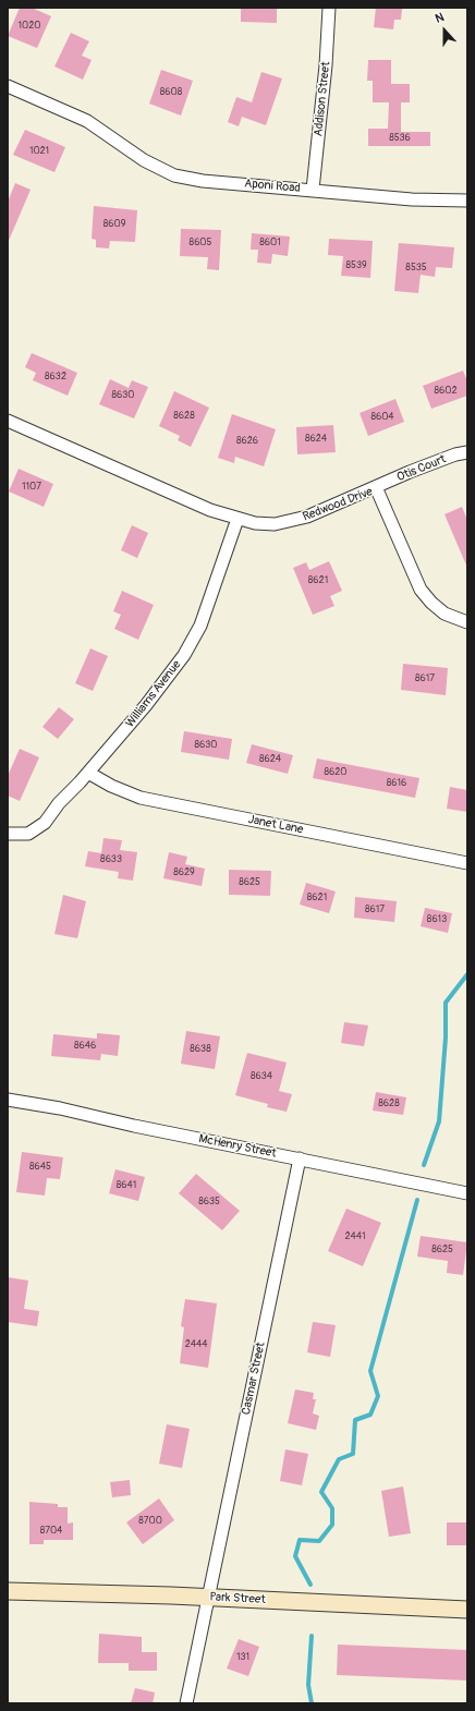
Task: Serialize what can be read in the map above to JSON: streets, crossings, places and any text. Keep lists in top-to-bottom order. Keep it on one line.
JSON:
{"streets":{"main road":["Park Street"],"street":["Addison Street","Aponi Road","Otis Court","Redwood Drive","Williams Avenue","Janet Lane","McHenry Street","Casmar Street"]},"crossings":[["Addison Street","Aponi Road"],["Otis Court","Redwood Drive"],["Redwood Drive","Williams Avenue"],["Williams Avenue","Janet Lane"],["McHenry Street","Casmar Street"],["Casmar Street","Park Street"]],"house_numbers":["1020","8608","8536","1021","8609","8605","8601","8539","8535","8632","8602","8630","8628","8604","8624","8626","1107","8621","8617","8630","8624","8620","8616","8633","8629","8625","8621","8617","8613","8646","8638","8634","8628","8645","8641","8635","2441","8625","2444","8700","8704","131"],"north":"top"}
